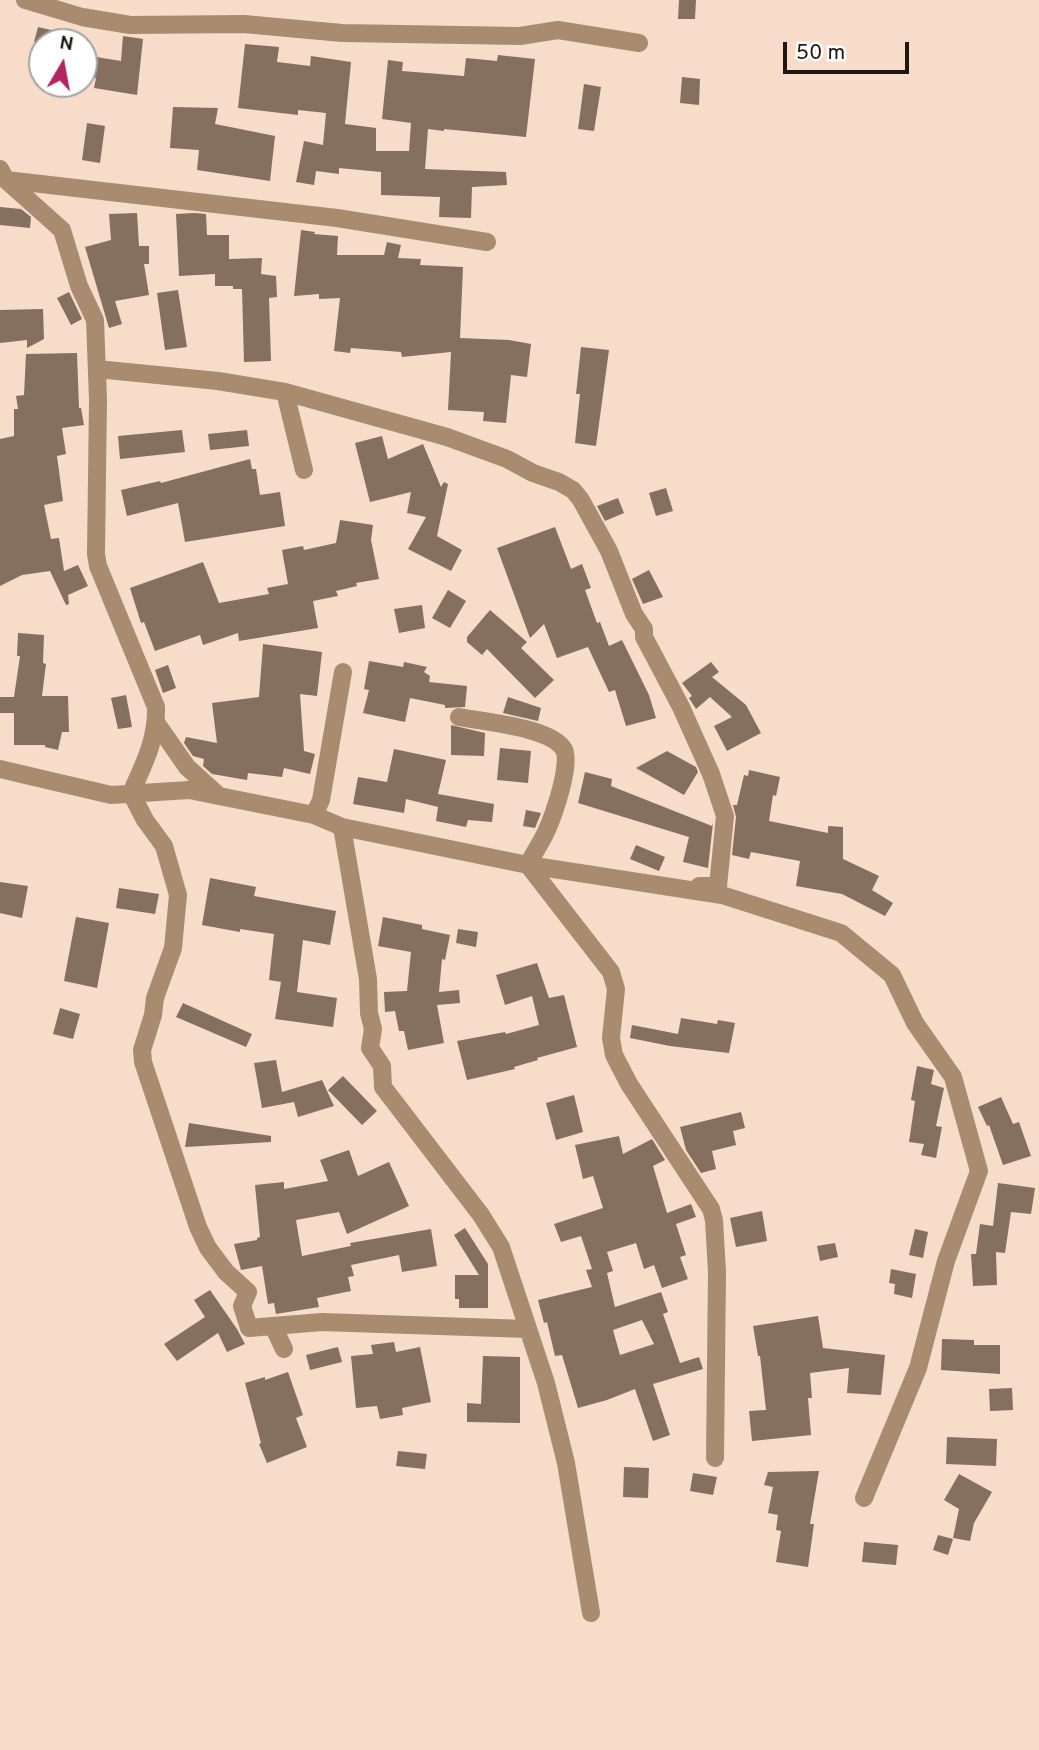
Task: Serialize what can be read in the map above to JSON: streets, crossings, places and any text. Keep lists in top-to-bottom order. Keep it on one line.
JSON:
{"scale_bar":"50 m","north":"top"}
